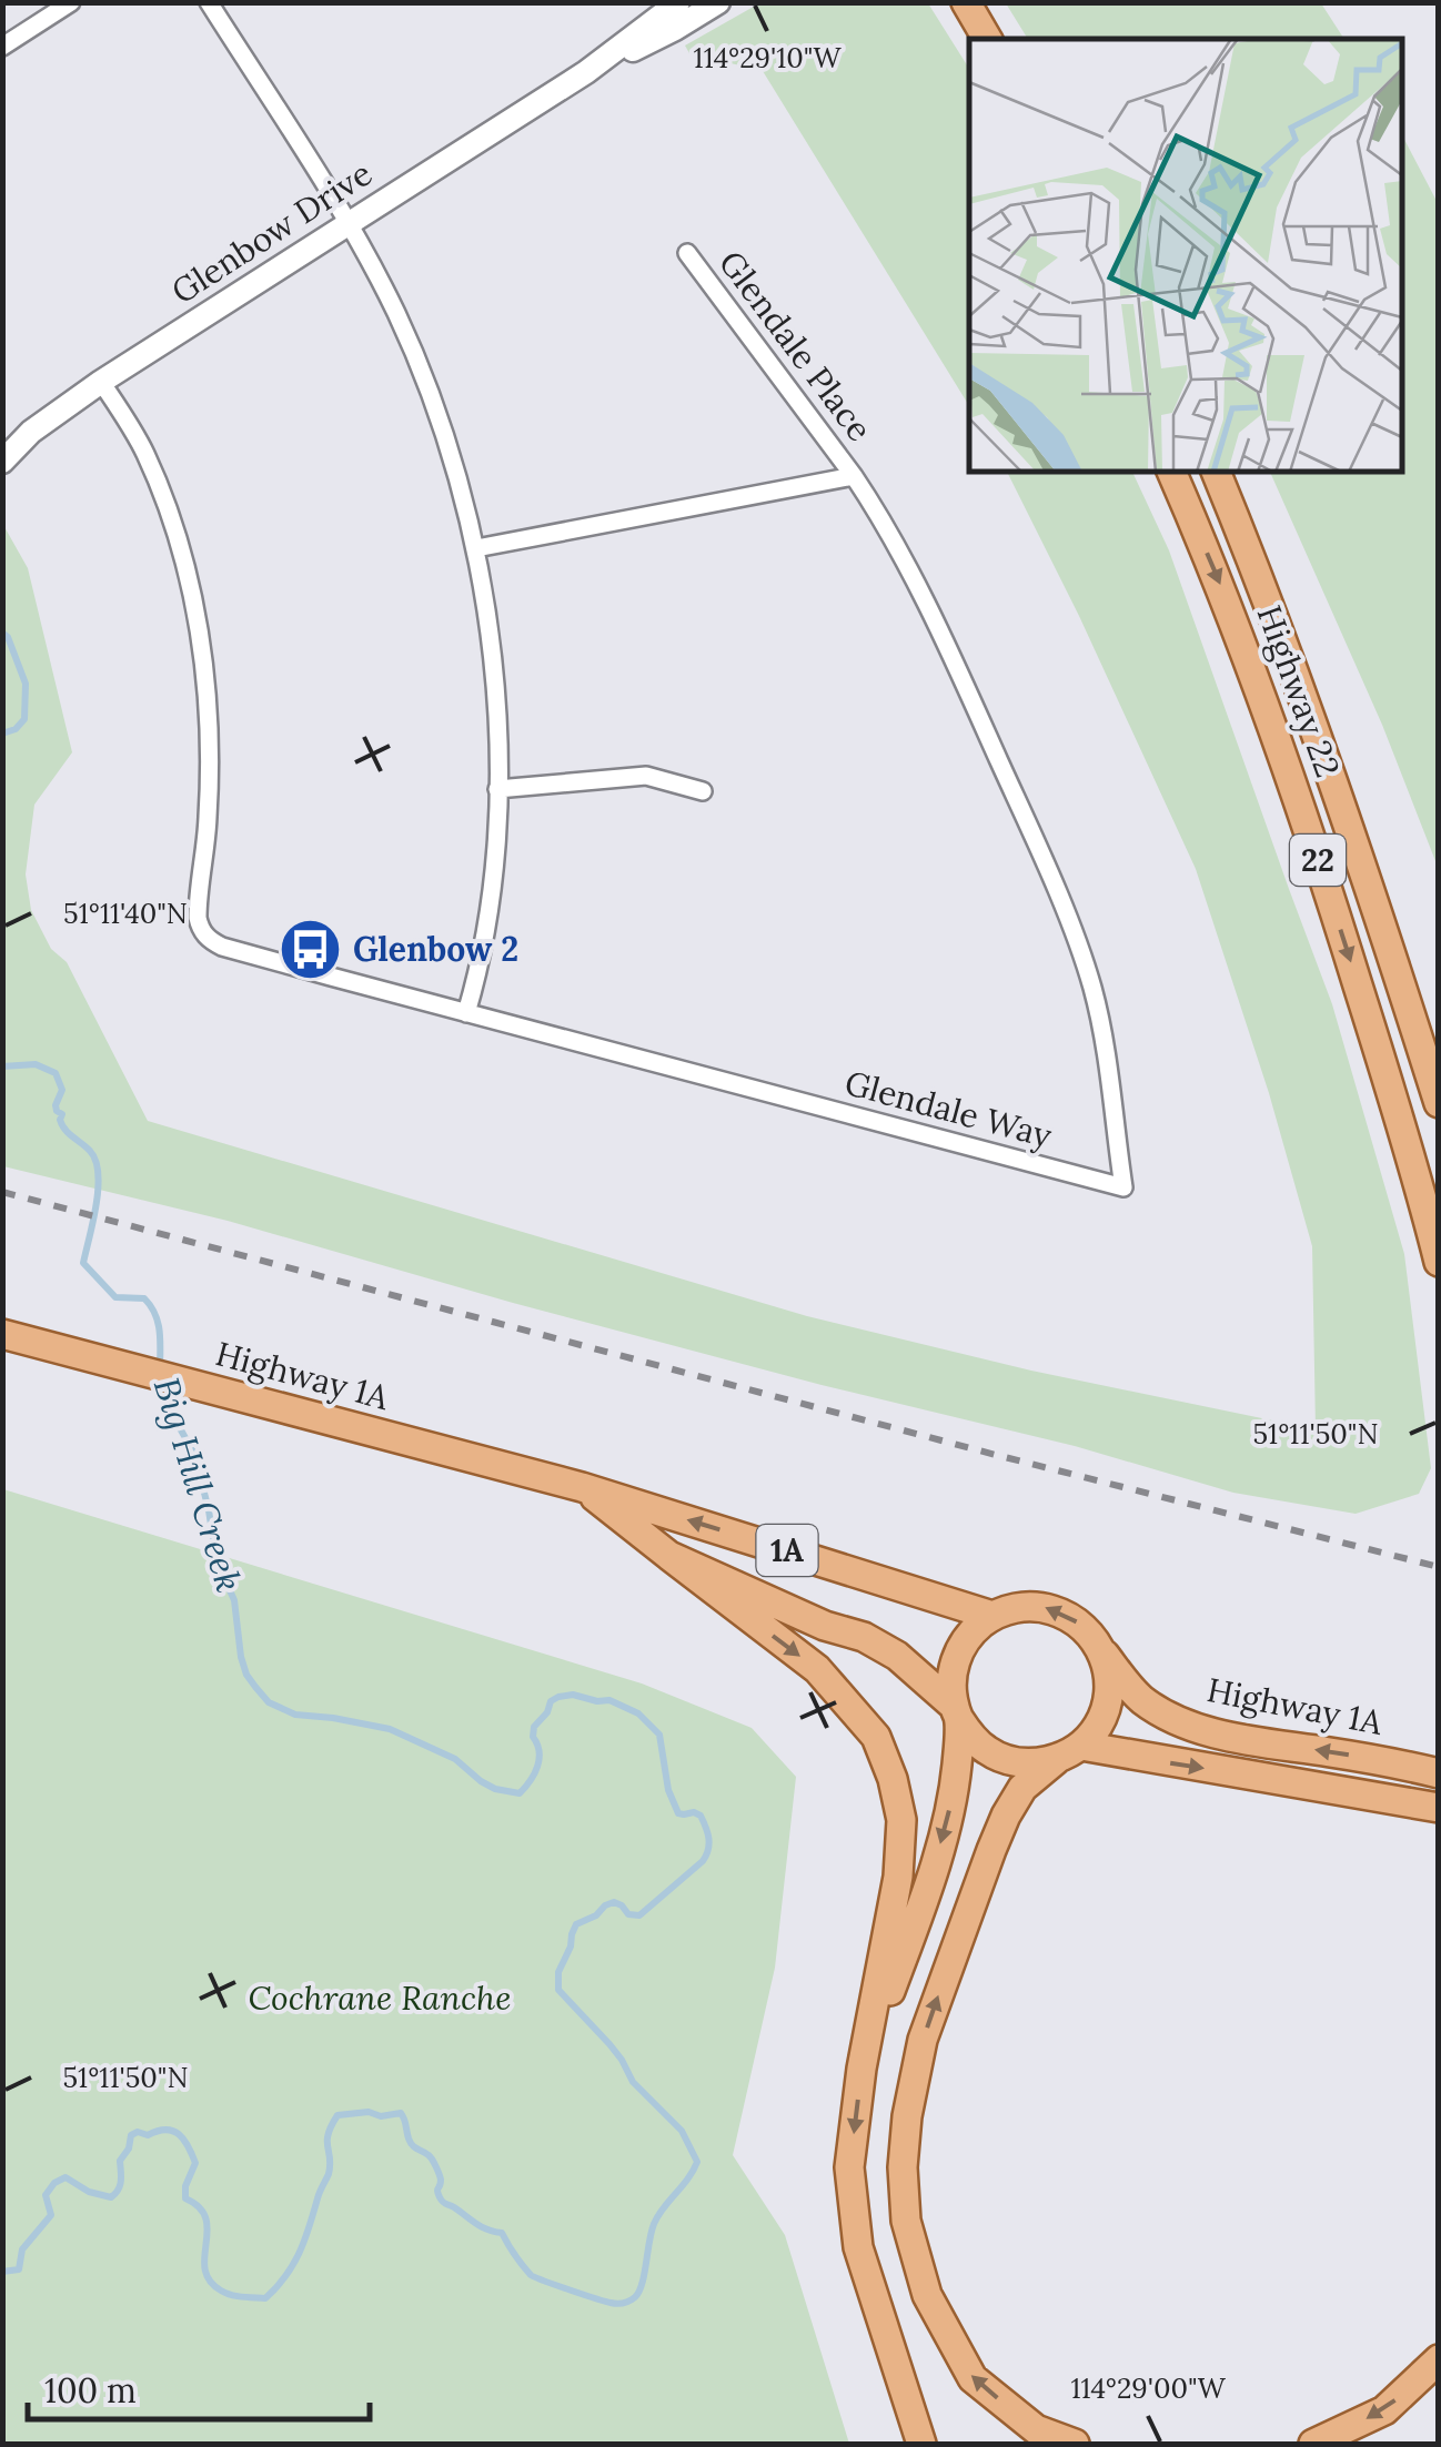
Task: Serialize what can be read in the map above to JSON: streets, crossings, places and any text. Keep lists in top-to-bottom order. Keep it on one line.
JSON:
{"streets":{"main road":["Highway 22","22","Highway 1A","1A"],"street":["Glenbow Drive","Glendale Place","Glendale Way"]},"crossings":[["Glenbow Drive","Glendale Way"],["Glendale Place","Glendale Way"]],"water":["Big Hill Creek"],"parks":["Cochrane Ranche"],"places":{"bus stop":["Glenbow 2"]},"scale_bar":"100 m","coordinates":["114°29'10\"W","51°11'40\"N","51°11'50\"N","114°29'00\"W"]}
